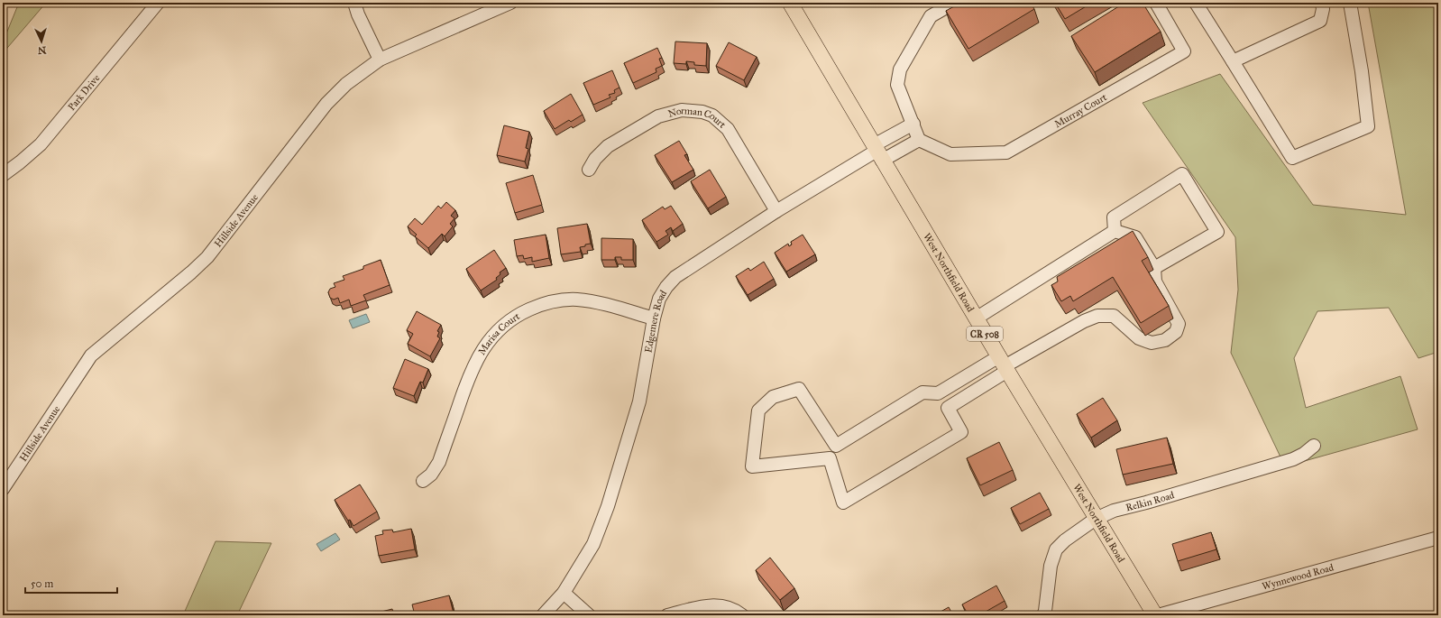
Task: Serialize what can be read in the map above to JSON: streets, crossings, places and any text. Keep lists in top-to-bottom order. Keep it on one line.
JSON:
{"streets":{"main road":["West Northfield Road","CR 508"],"street":["Park Drive","Murray Court","Norman Court","Hillside Avenue","Edgemere Road","Marisa Court","Relkin Road","Wynnewood Road"]},"crossings":[["Norman Court","Edgemere Road"],["West Northfield Road","Edgemere Road"],["West Northfield Road","Relkin Road"],["Edgemere Road","Marisa Court"]],"scale_bar":"50 m","north":"bottom"}
